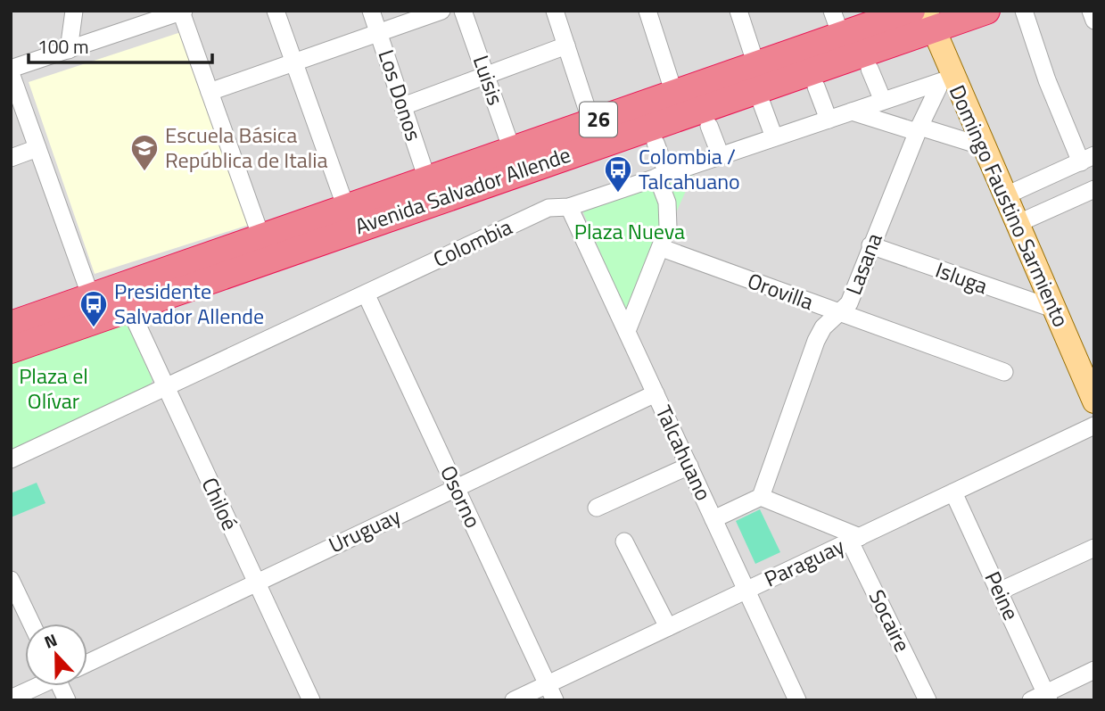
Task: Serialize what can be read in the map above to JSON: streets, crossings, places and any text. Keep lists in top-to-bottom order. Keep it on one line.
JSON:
{"streets":{"highway":["26","Avenida Salvador Allende"],"main road":["Domingo Faustino Sarmiento"],"street":["Luisis","Los Donos","Colombia","Lasana","Isluga","Orovilla","Talcahuano","Osorno","Chiloé","Uruguay","Paraguay","Peine","Socaire"]},"crossings":[["Luisis","Avenida Salvador Allende"],["Los Donos","Avenida Salvador Allende"],["Avenida Salvador Allende","Domingo Faustino Sarmiento"],["Avenida Salvador Allende","Chiloé"],["Domingo Faustino Sarmiento","Colombia"],["Domingo Faustino Sarmiento","Lasana"],["Domingo Faustino Sarmiento","Isluga"],["Colombia","Lasana"],["Colombia","Talcahuano"],["Colombia","Osorno"],["Colombia","Chiloé"],["Lasana","Isluga"],["Lasana","Orovilla"],["Talcahuano","Uruguay"],["Talcahuano","Paraguay"],["Osorno","Uruguay"],["Osorno","Paraguay"],["Chiloé","Uruguay"],["Paraguay","Peine"],["Paraguay","Socaire"]],"parks":["Plaza Nueva","Plaza el Olívar"],"places":{"school or university":["Escuela Básica República de Italia"],"bus stop":["Colombia / Talcahuano","Presidente Salvador Allende"]},"scale_bar":"100 m","north":"top"}
